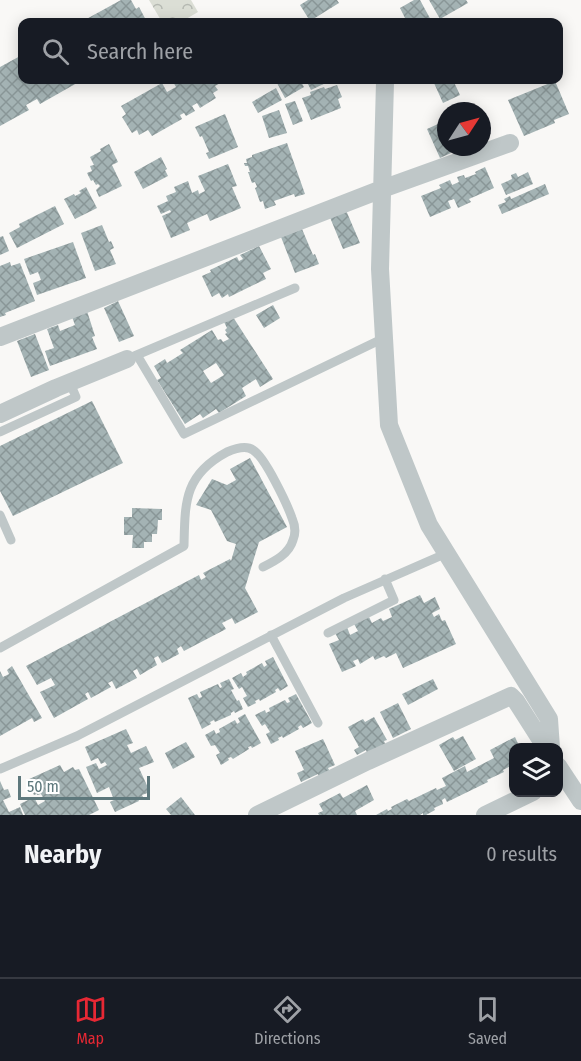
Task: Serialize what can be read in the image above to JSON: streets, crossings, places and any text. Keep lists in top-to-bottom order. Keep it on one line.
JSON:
{"scale_bar":"50 m","north":"top right","page":{"search":"Search here","scale":"50 m","heading":["Nearby","0 results"],"nav":["Map","Directions","Saved"]}}
